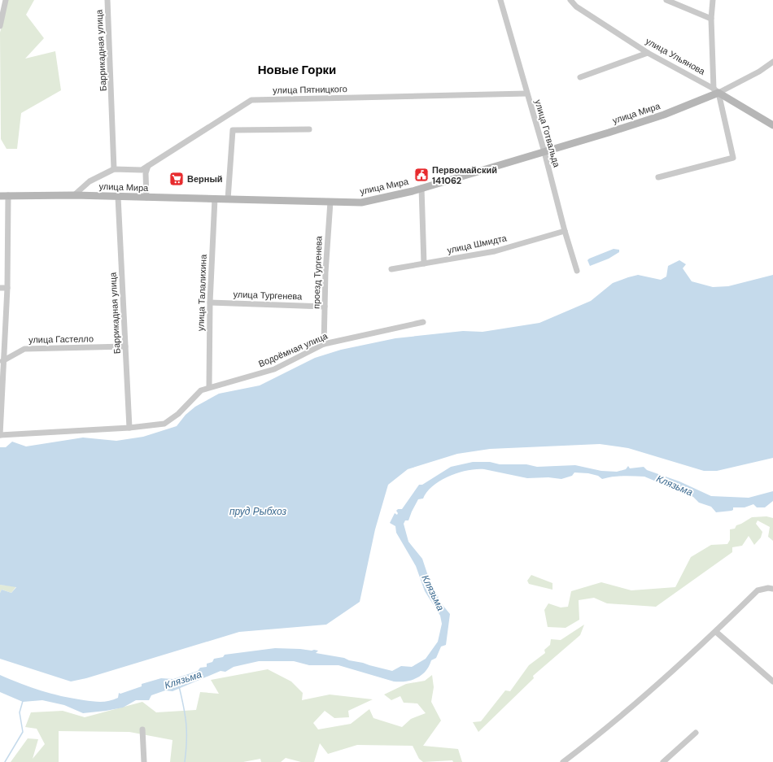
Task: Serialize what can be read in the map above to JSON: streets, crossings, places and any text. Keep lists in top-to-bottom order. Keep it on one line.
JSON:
{"streets":{"street":["Баррикадная улица","улица Ульянова","улица Пятницкого","улица Мира","улица Готвальда","улица Шмидта","проезд Тургенева","улица Талалихина","улица Тургенева","улица Гастелло","Водоёмная улица"]},"crossings":[["Баррикадная улица","улица Пятницкого"],["Баррикадная улица","улица Мира"],["Баррикадная улица","улица Гастелло"],["Баррикадная улица","Водоёмная улица"],["улица Ульянова","улица Мира"],["улица Пятницкого","улица Готвальда"],["улица Мира","улица Готвальда"],["улица Мира","проезд Тургенева"],["улица Мира","улица Талалихина"],["улица Готвальда","улица Шмидта"],["проезд Тургенева","улица Тургенева"],["проезд Тургенева","Водоёмная улица"],["улица Талалихина","улица Тургенева"],["улица Талалихина","Водоёмная улица"]],"districts":["Новые Горки"],"water":["Клязьма","пруд Рыбхоз"],"places":{"public building":["Первомайский 141062"],"supermarket":["Верный"]}}
